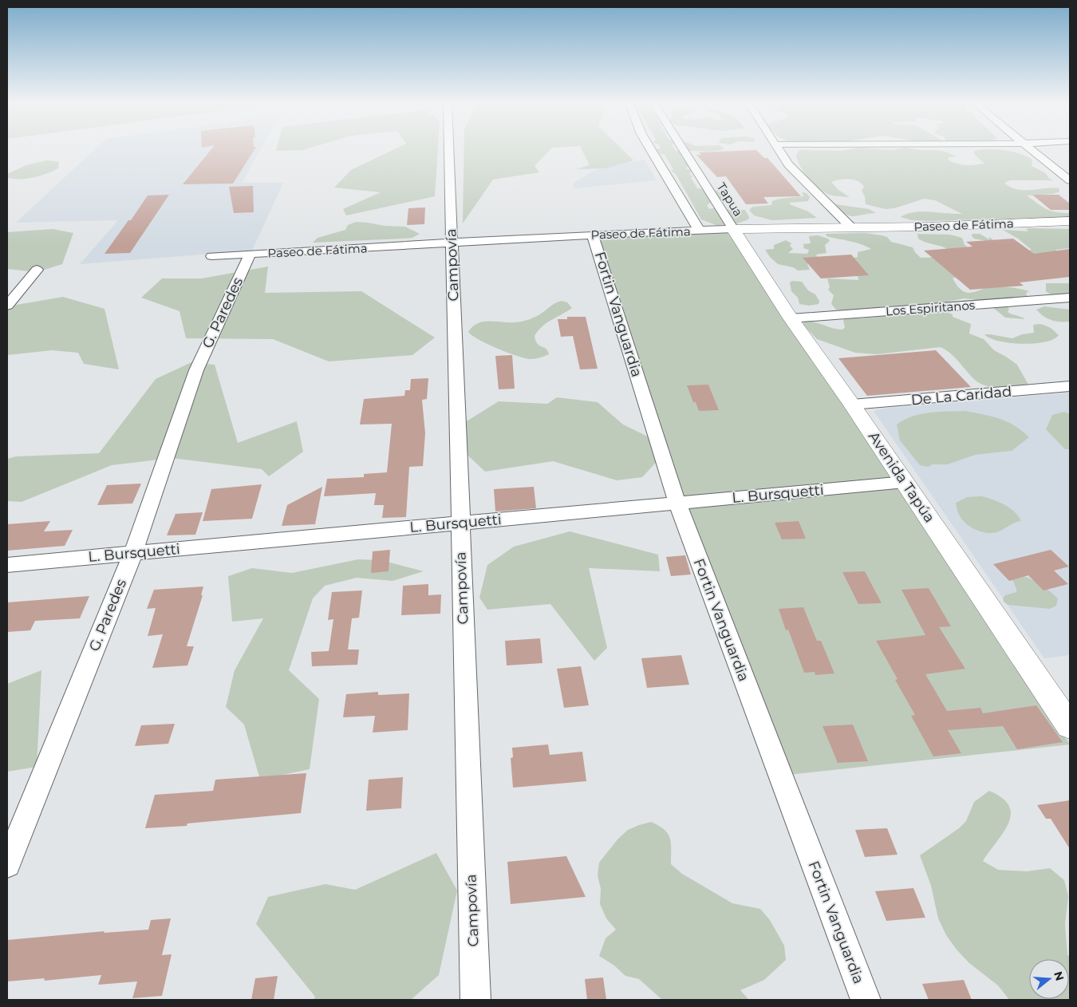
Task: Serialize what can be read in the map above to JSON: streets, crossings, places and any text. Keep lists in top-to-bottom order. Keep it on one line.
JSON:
{"streets":{"street":["Tapua","Paseo de Fátima","Campovía","Los Espiritanos","G. Paredes","Fortin Vanguardia","De La Caridad","Avenida Tapúa","L. Bursquetti"]},"crossings":[["Tapua","Paseo de Fátima"],["Tapua","Avenida Tapúa"],["Paseo de Fátima","Campovía"],["Paseo de Fátima","G. Paredes"],["Paseo de Fátima","Fortin Vanguardia"],["Paseo de Fátima","Avenida Tapúa"],["Campovía","L. Bursquetti"],["Los Espiritanos","Avenida Tapúa"],["G. Paredes","L. Bursquetti"],["Fortin Vanguardia","L. Bursquetti"],["De La Caridad","Avenida Tapúa"],["Avenida Tapúa","L. Bursquetti"]],"north":"right"}
